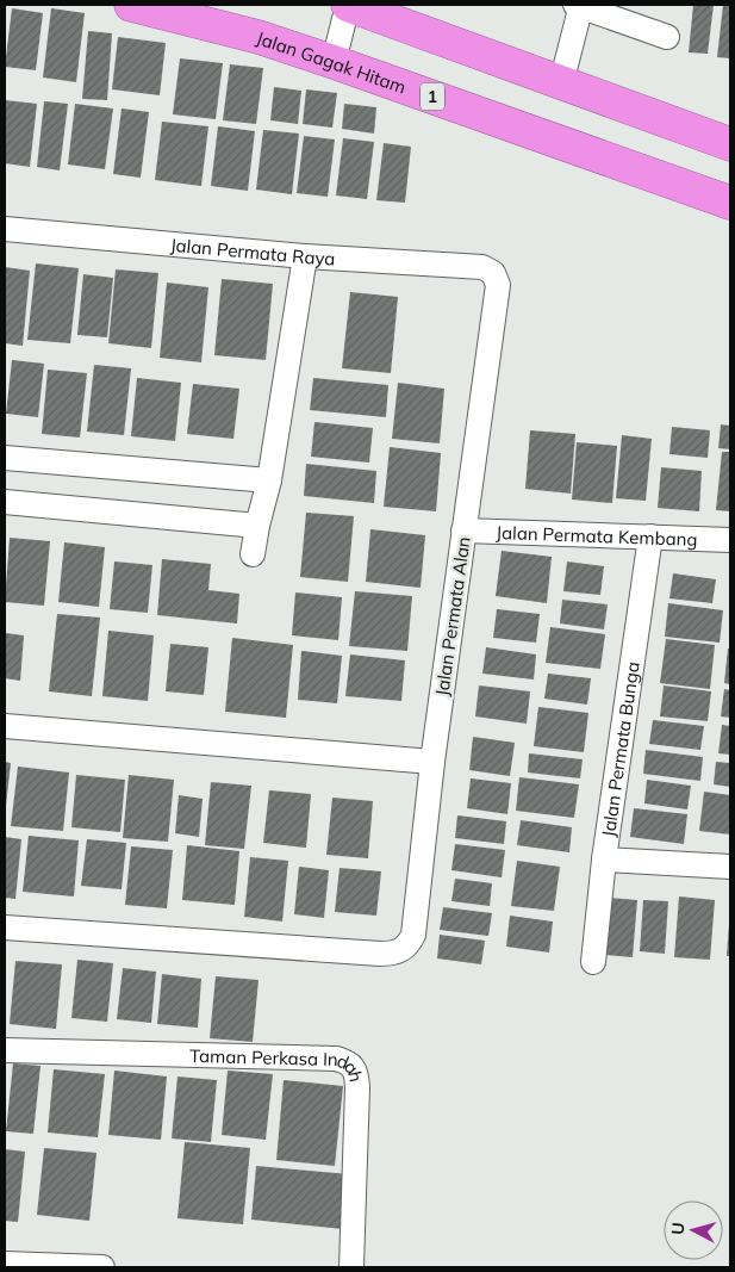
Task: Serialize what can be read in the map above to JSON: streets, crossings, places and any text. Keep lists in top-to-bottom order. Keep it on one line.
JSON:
{"streets":{"highway":["Jalan Gagak Hitam","1"],"street":["Jalan Permata Raya","Jalan Permata Kembang","Jalan Permata Alan","Jalan Permata Bunga","Taman Perkasa Indah"]},"crossings":[["Jalan Permata Raya","Jalan Permata Alan"],["Jalan Permata Kembang","Jalan Permata Alan"],["Jalan Permata Kembang","Jalan Permata Bunga"]],"north":"left"}
